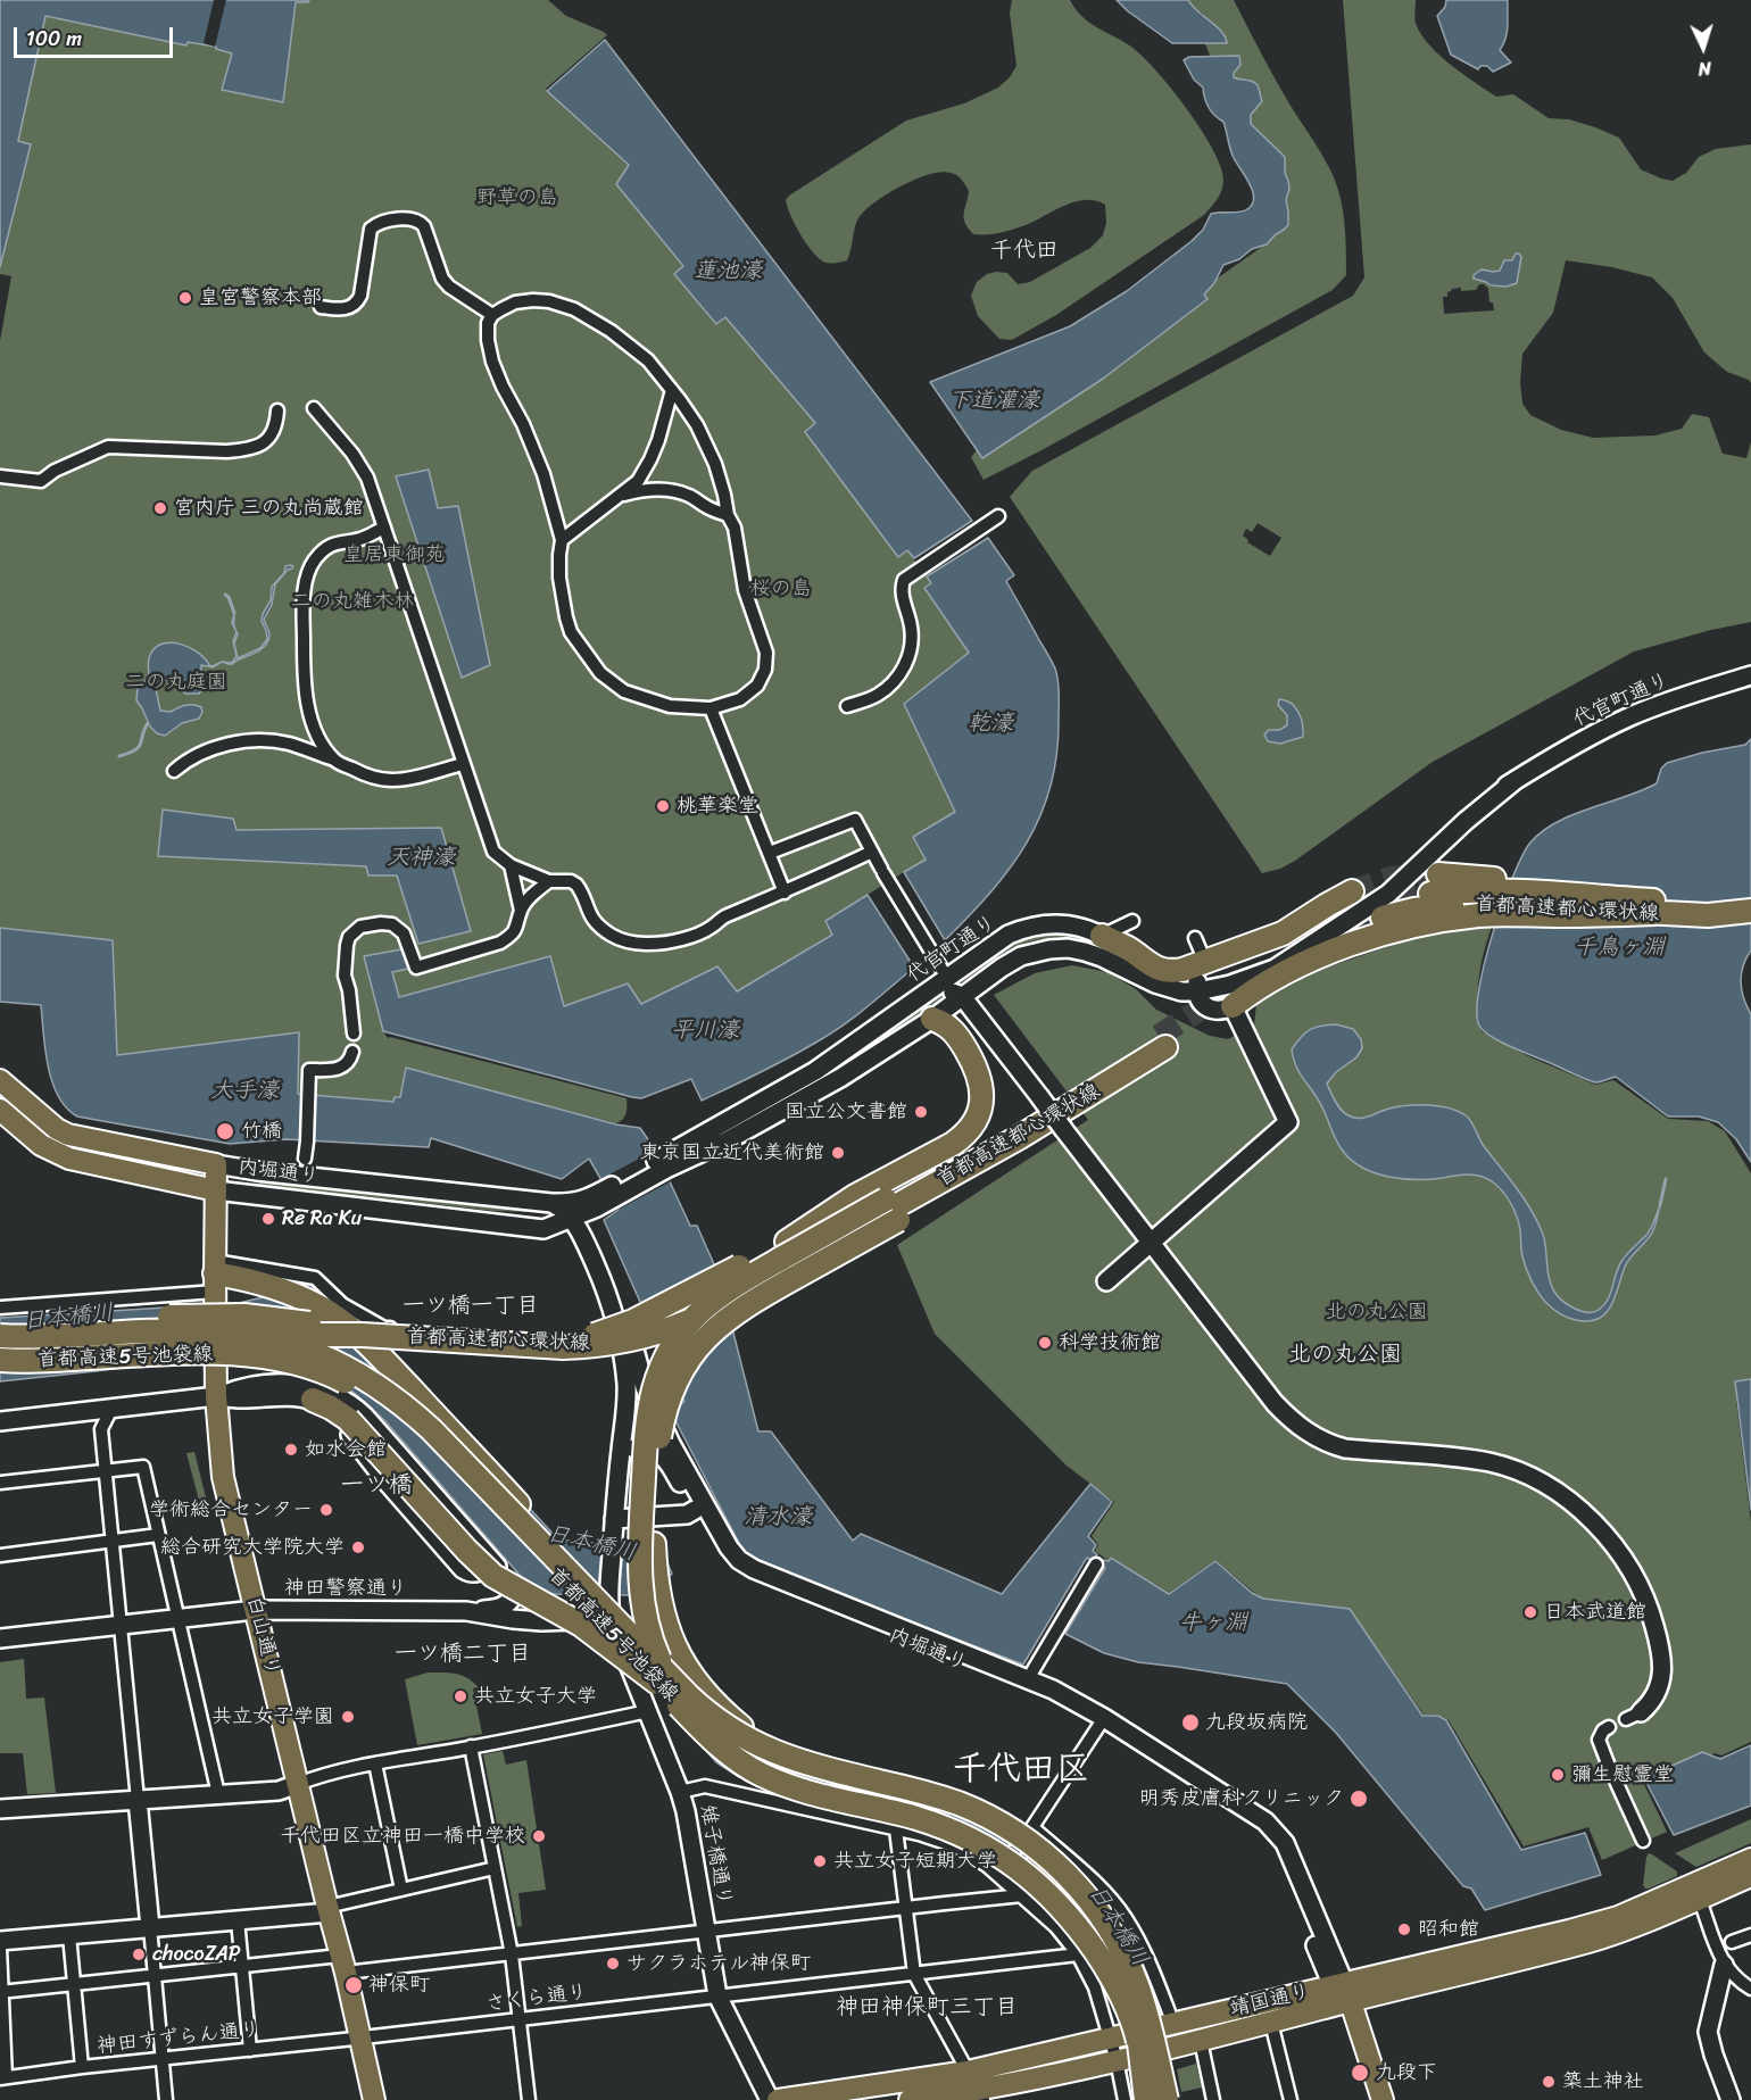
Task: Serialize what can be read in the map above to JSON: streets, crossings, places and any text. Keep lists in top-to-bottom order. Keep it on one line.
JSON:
{"streets":{"highway":["首都高速都心環状線","首都高速5号池袋線"],"main road":["内堀通り","白山通り","靖国通り"],"street":["代官町通り","神田警察通り","雉子橋通り","さくら通り","神田すずらん通り"]},"crossings":[["代官町通り","内堀通り"],["首都高速都心環状線","首都高速5号池袋線"],["内堀通り","白山通り"],["内堀通り","靖国通り"],["首都高速5号池袋線","靖国通り"],["神田警察通り","白山通り"],["神田警察通り","雉子橋通り"],["白山通り","さくら通り"],["白山通り","神田すずらん通り"],["雉子橋通り","さくら通り"],["さくら通り","神田すずらん通り"]],"districts":["千代田","一ツ橋一丁目","北の丸公園","一ツ橋","一ツ橋二丁目","千代田区","神田神保町三丁目"],"water":["蓮池濠","下道灌濠","乾濠","天神濠","千鳥ヶ淵","平川濠","大手濠","日本橋川","清水濠","牛ヶ淵"],"parks":["野草の島","皇居東御苑","桜の島","二の丸雑木林","二の丸庭園","北の丸公園"],"places":["皇宮警察本部","宮内庁 三の丸尚蔵館","桃華楽堂","国立公文書館","竹橋","東京国立近代美術館","Re Ra Ku","科学技術館","如水会館","学術総合センター","総合研究大学院大学","日本武道館","共立女子大学","共立女子学園","九段坂病院","彌生慰霊堂","明秀皮膚科クリニック","千代田区立神田一橋中学校","共立女子短期大学","昭和館","chocoZAP","サクラホテル神保町","神保町","九段下","築土神社"],"scale_bar":"100 m","north":"bottom"}
